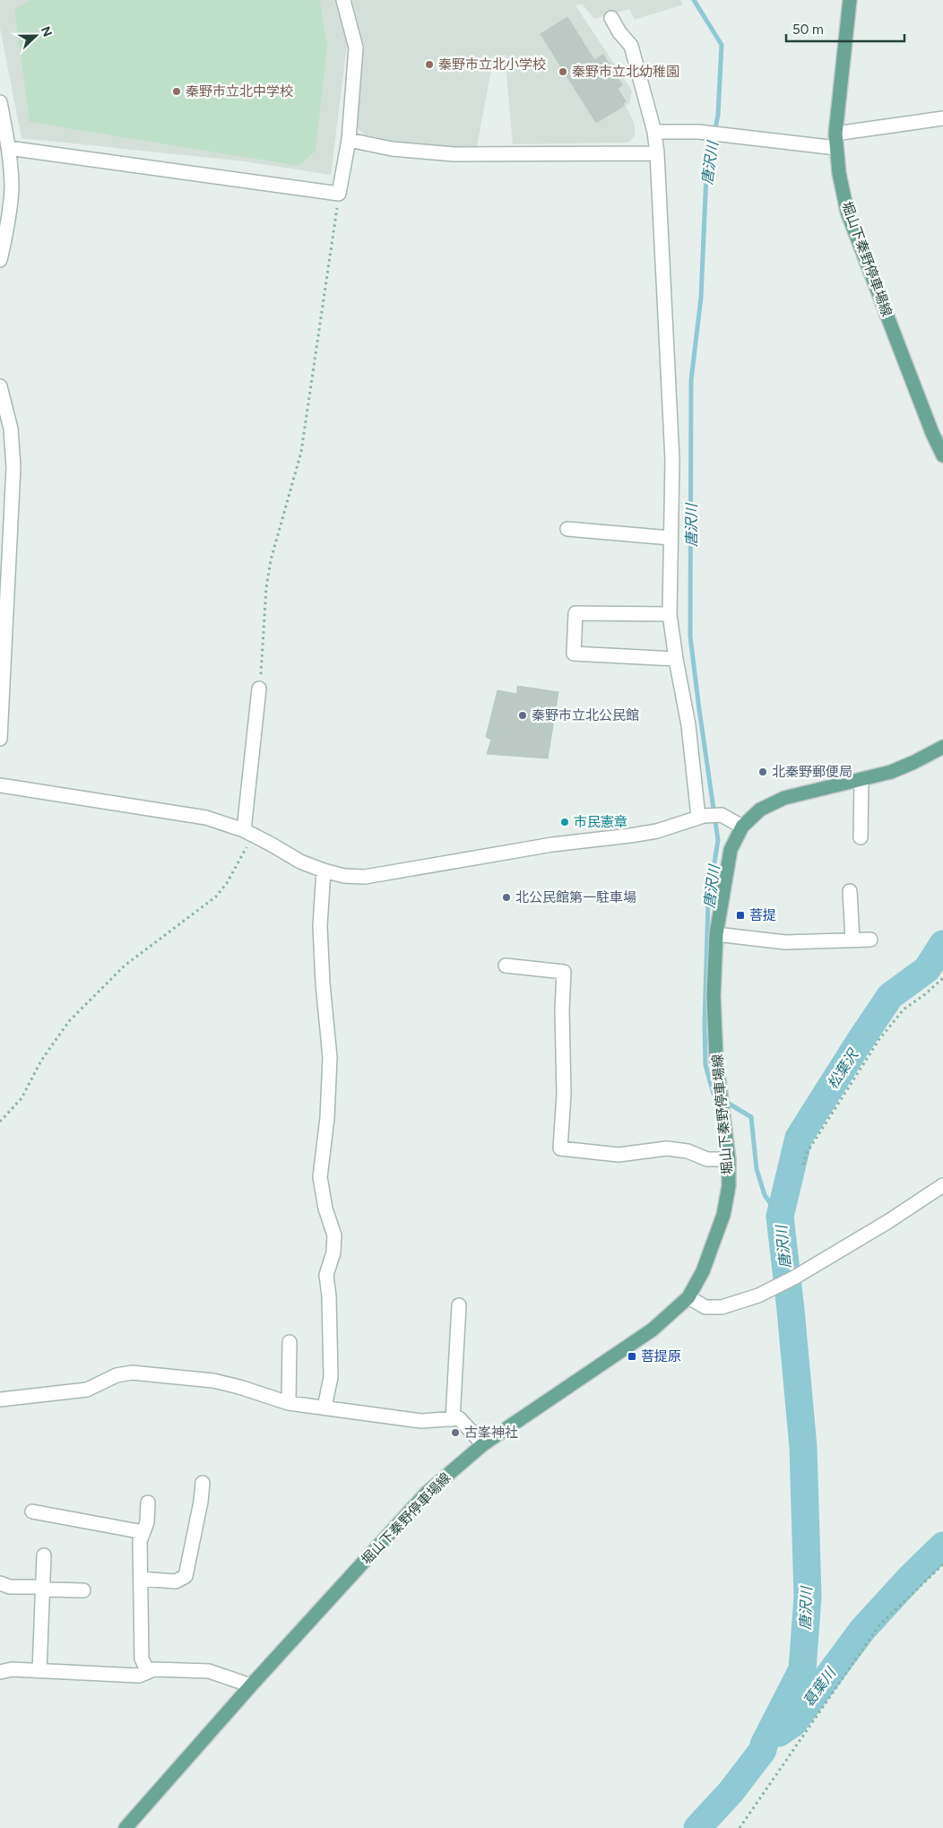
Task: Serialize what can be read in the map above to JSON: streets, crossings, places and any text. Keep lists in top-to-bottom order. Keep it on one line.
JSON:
{"streets":{"main road":["堀山下秦野停車場線"]},"water":["唐沢川","松葉沢","葛葉川"],"places":{"other":["秦野市立北小学校","秦野市立北幼稚園","秦野市立北中学校","秦野市立北公民館","北秦野郵便局","市民憲章","北公民館第一駐車場","古峯神社"],"transit":["菩提","菩提原"]},"scale_bar":"50 m","north":"right"}
